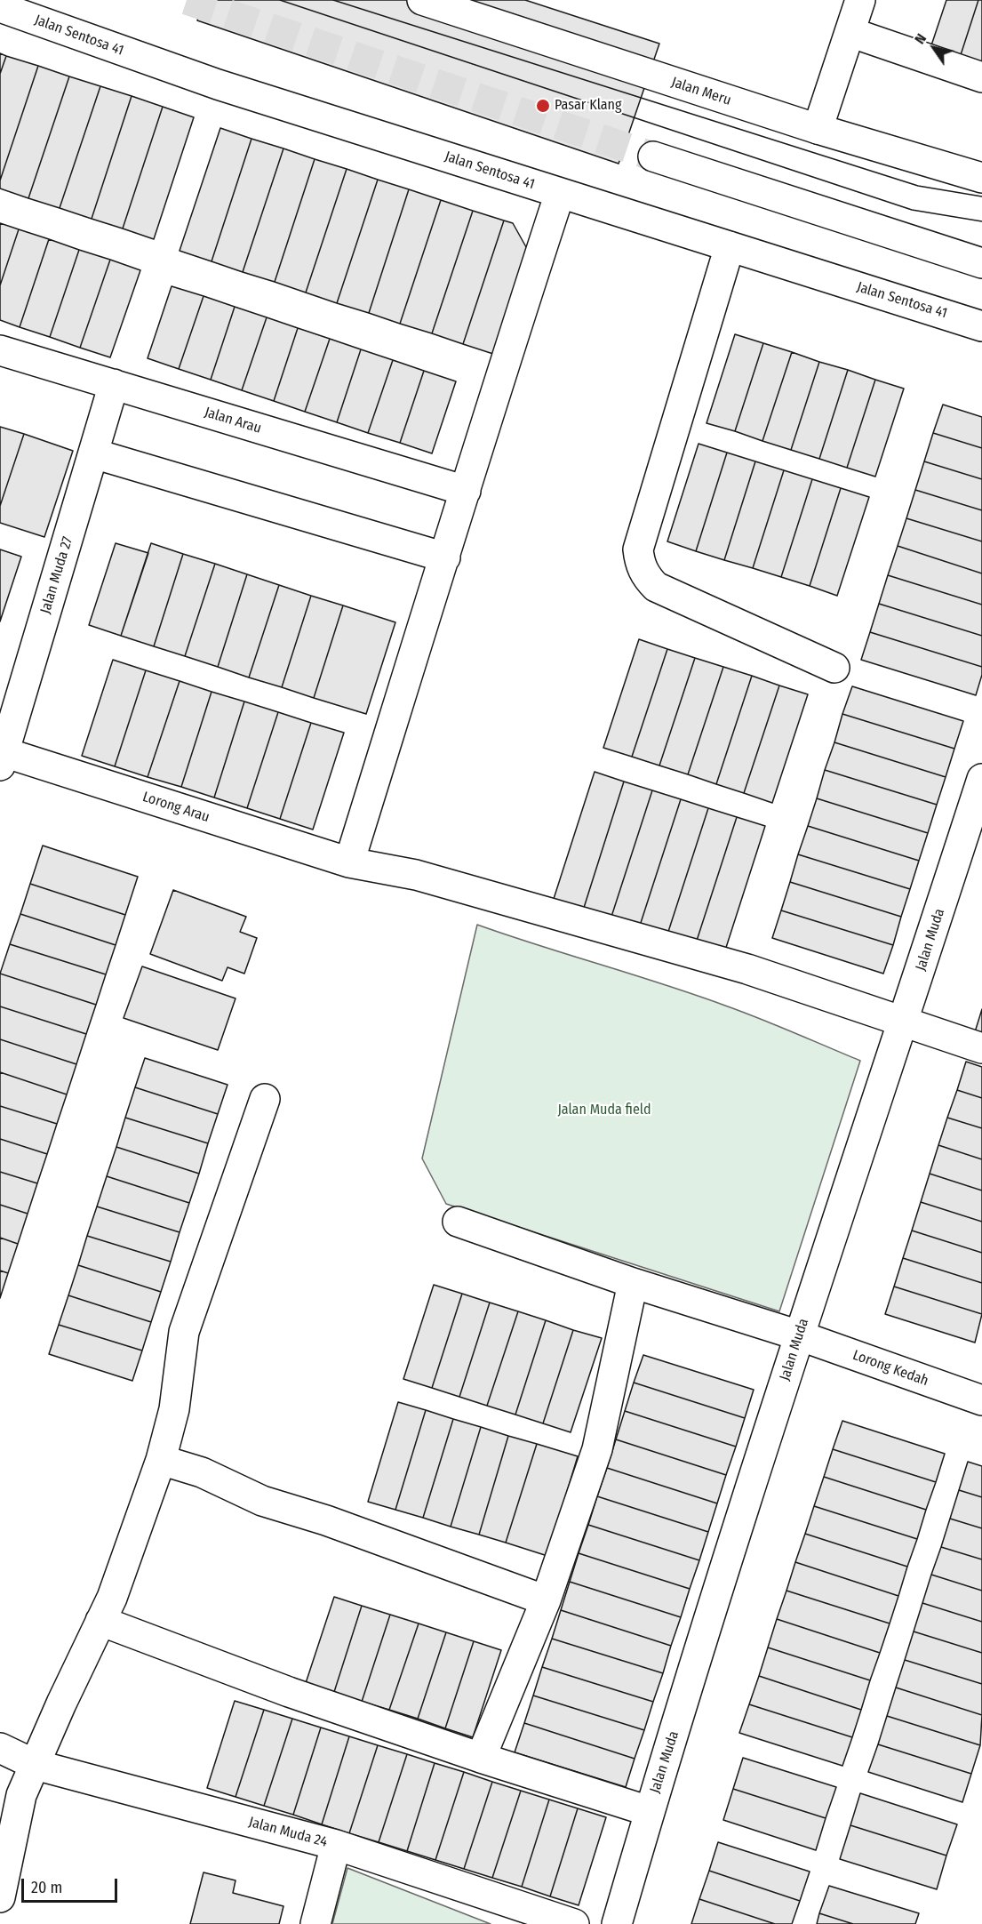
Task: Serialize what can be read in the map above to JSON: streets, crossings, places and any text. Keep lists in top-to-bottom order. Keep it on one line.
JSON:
{"streets":{"main road":["Jalan Sentosa 41","Jalan Meru","Jalan Arau","Jalan Muda 27","Lorong Arau","Jalan Muda","Lorong Kedah","Jalan Muda 24"]},"crossings":[["Jalan Arau","Jalan Muda 27"],["Jalan Muda 27","Lorong Arau"],["Lorong Arau","Jalan Muda"],["Jalan Muda","Lorong Kedah"]],"parks":["Jalan Muda field"],"places":["Pasar Klang"],"scale_bar":"20 m","north":"top left"}
